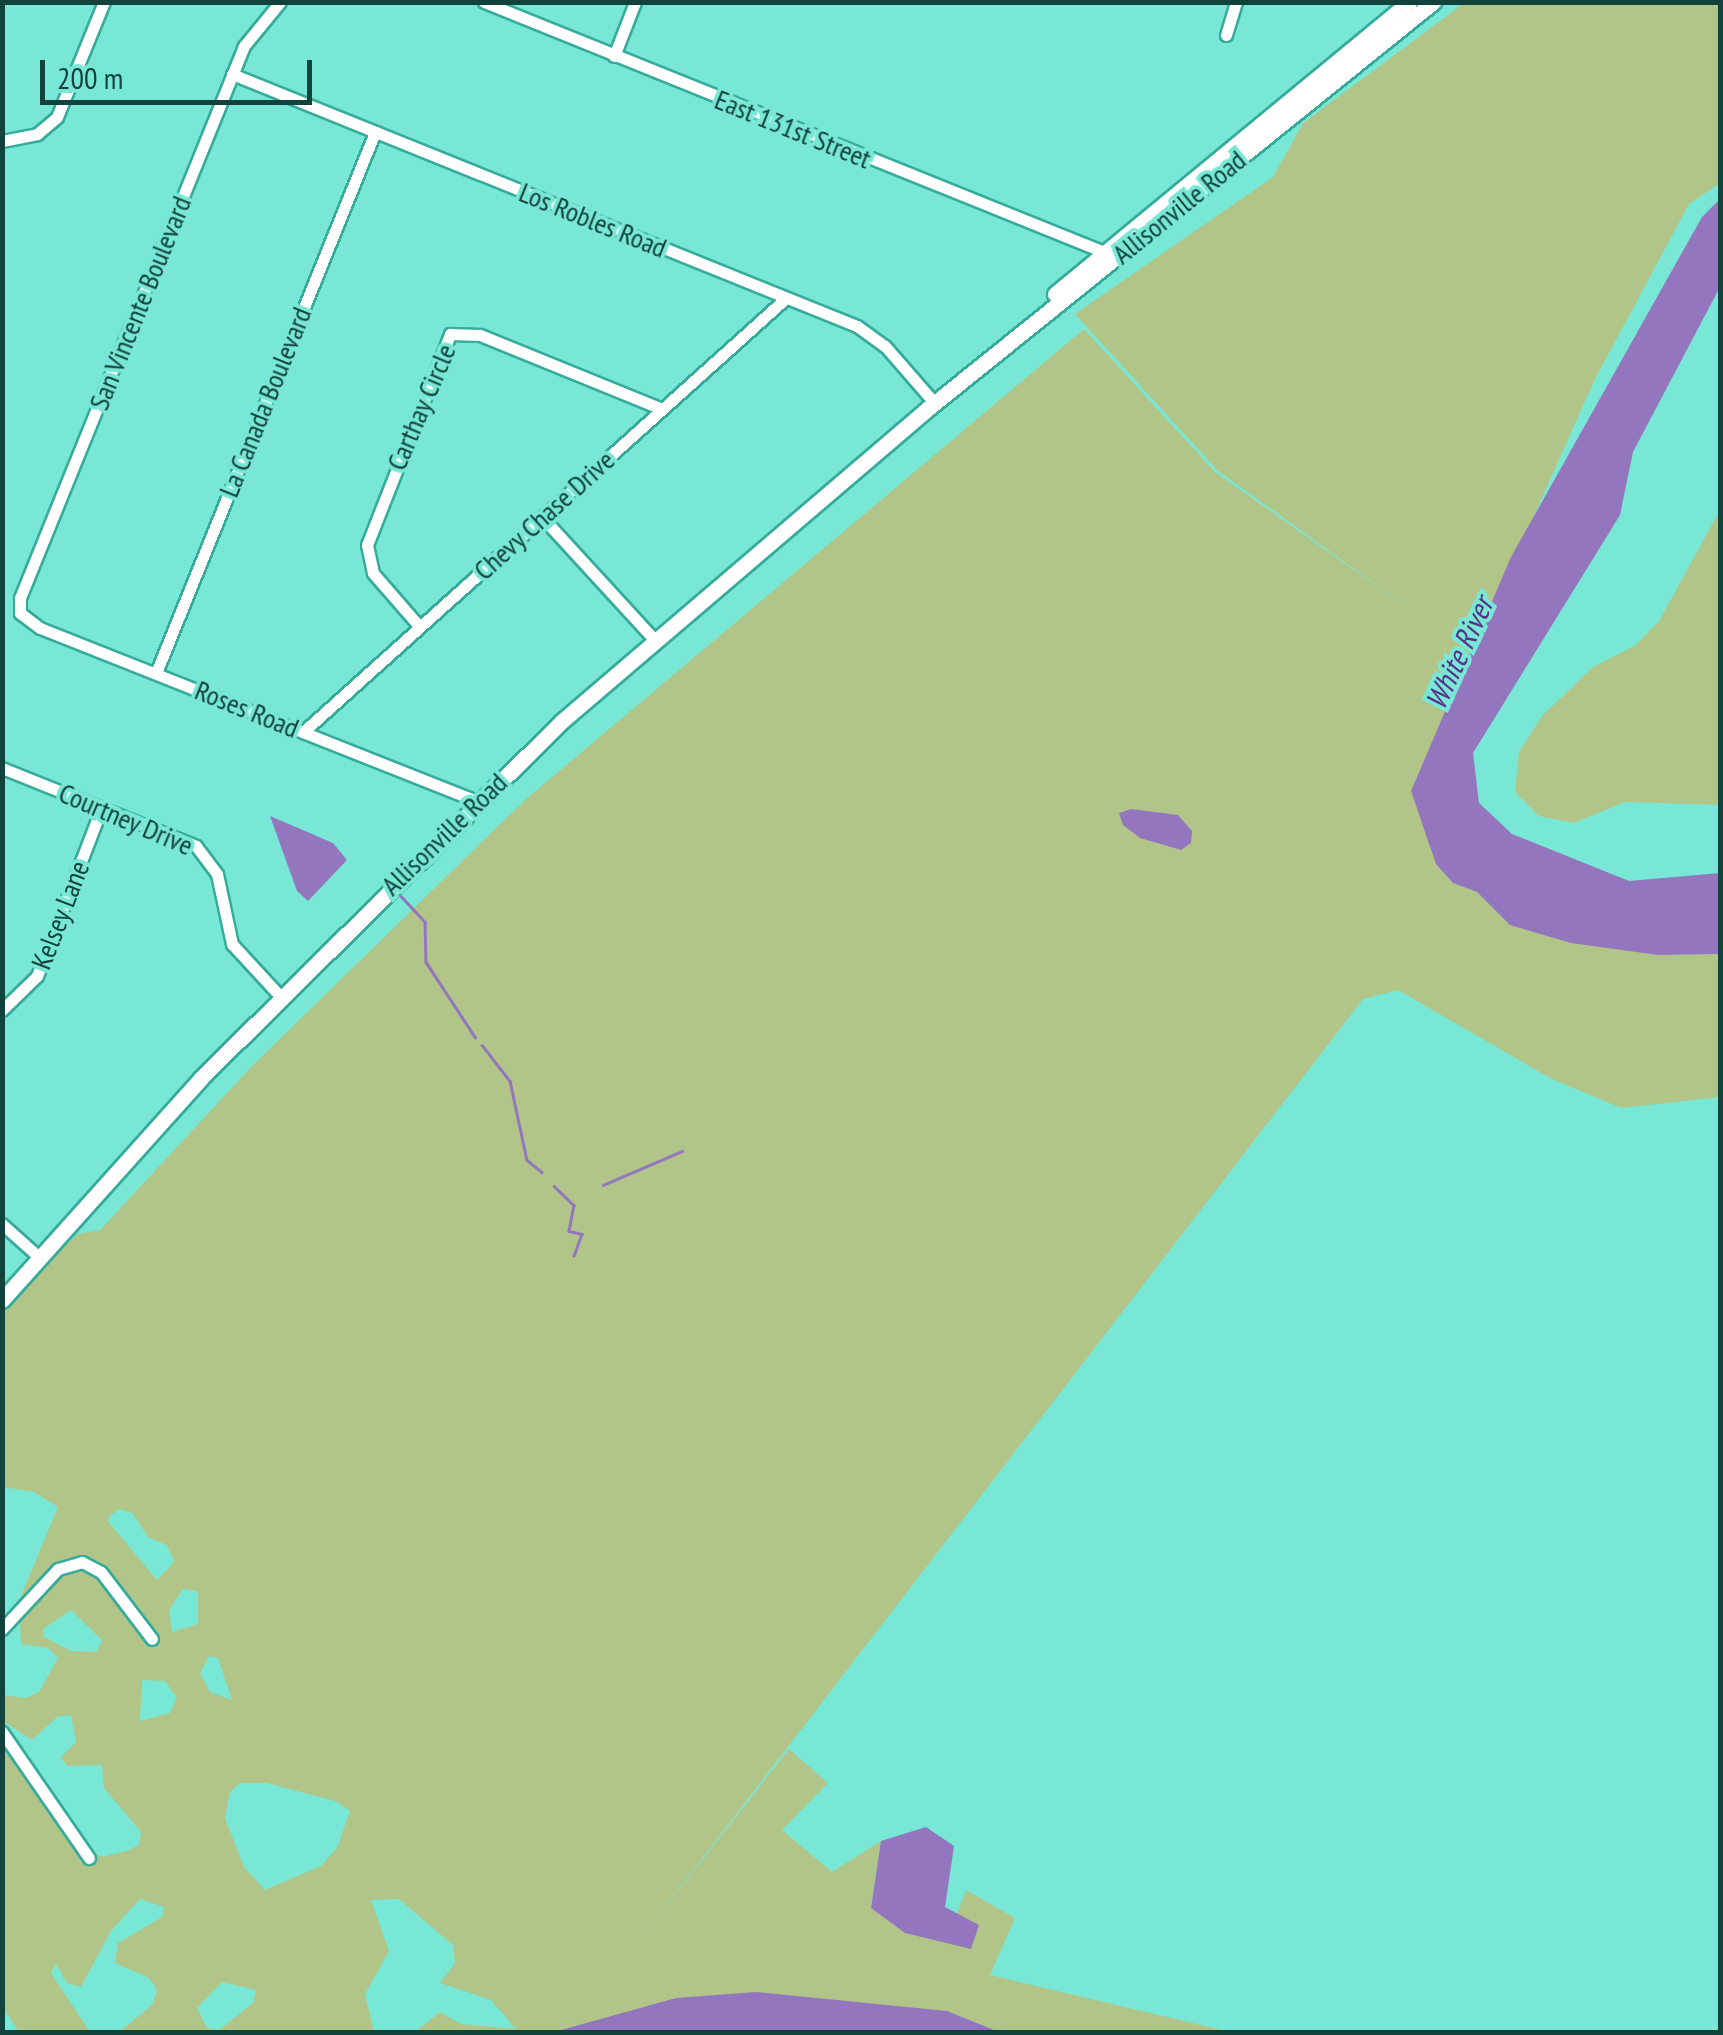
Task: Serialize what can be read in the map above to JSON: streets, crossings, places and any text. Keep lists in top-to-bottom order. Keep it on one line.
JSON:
{"streets":{"main road":["Allisonville Road"],"street":["East 131st Street","Los Robles Road","San Vincente Boulevard","La Canada Boulevard","Carthay Circle","Chevy Chase Drive","Roses Road","Courtney Drive","Kelsey Lane"]},"crossings":[["East 131st Street","Allisonville Road"],["Allisonville Road","Los Robles Road"],["Allisonville Road","Roses Road"],["Allisonville Road","Courtney Drive"],["Los Robles Road","San Vincente Boulevard"],["Los Robles Road","La Canada Boulevard"],["Los Robles Road","Chevy Chase Drive"],["San Vincente Boulevard","Roses Road"],["La Canada Boulevard","Roses Road"],["Carthay Circle","Chevy Chase Drive"],["Chevy Chase Drive","Roses Road"],["Courtney Drive","Kelsey Lane"]],"water":["White River"],"scale_bar":"200 m"}
